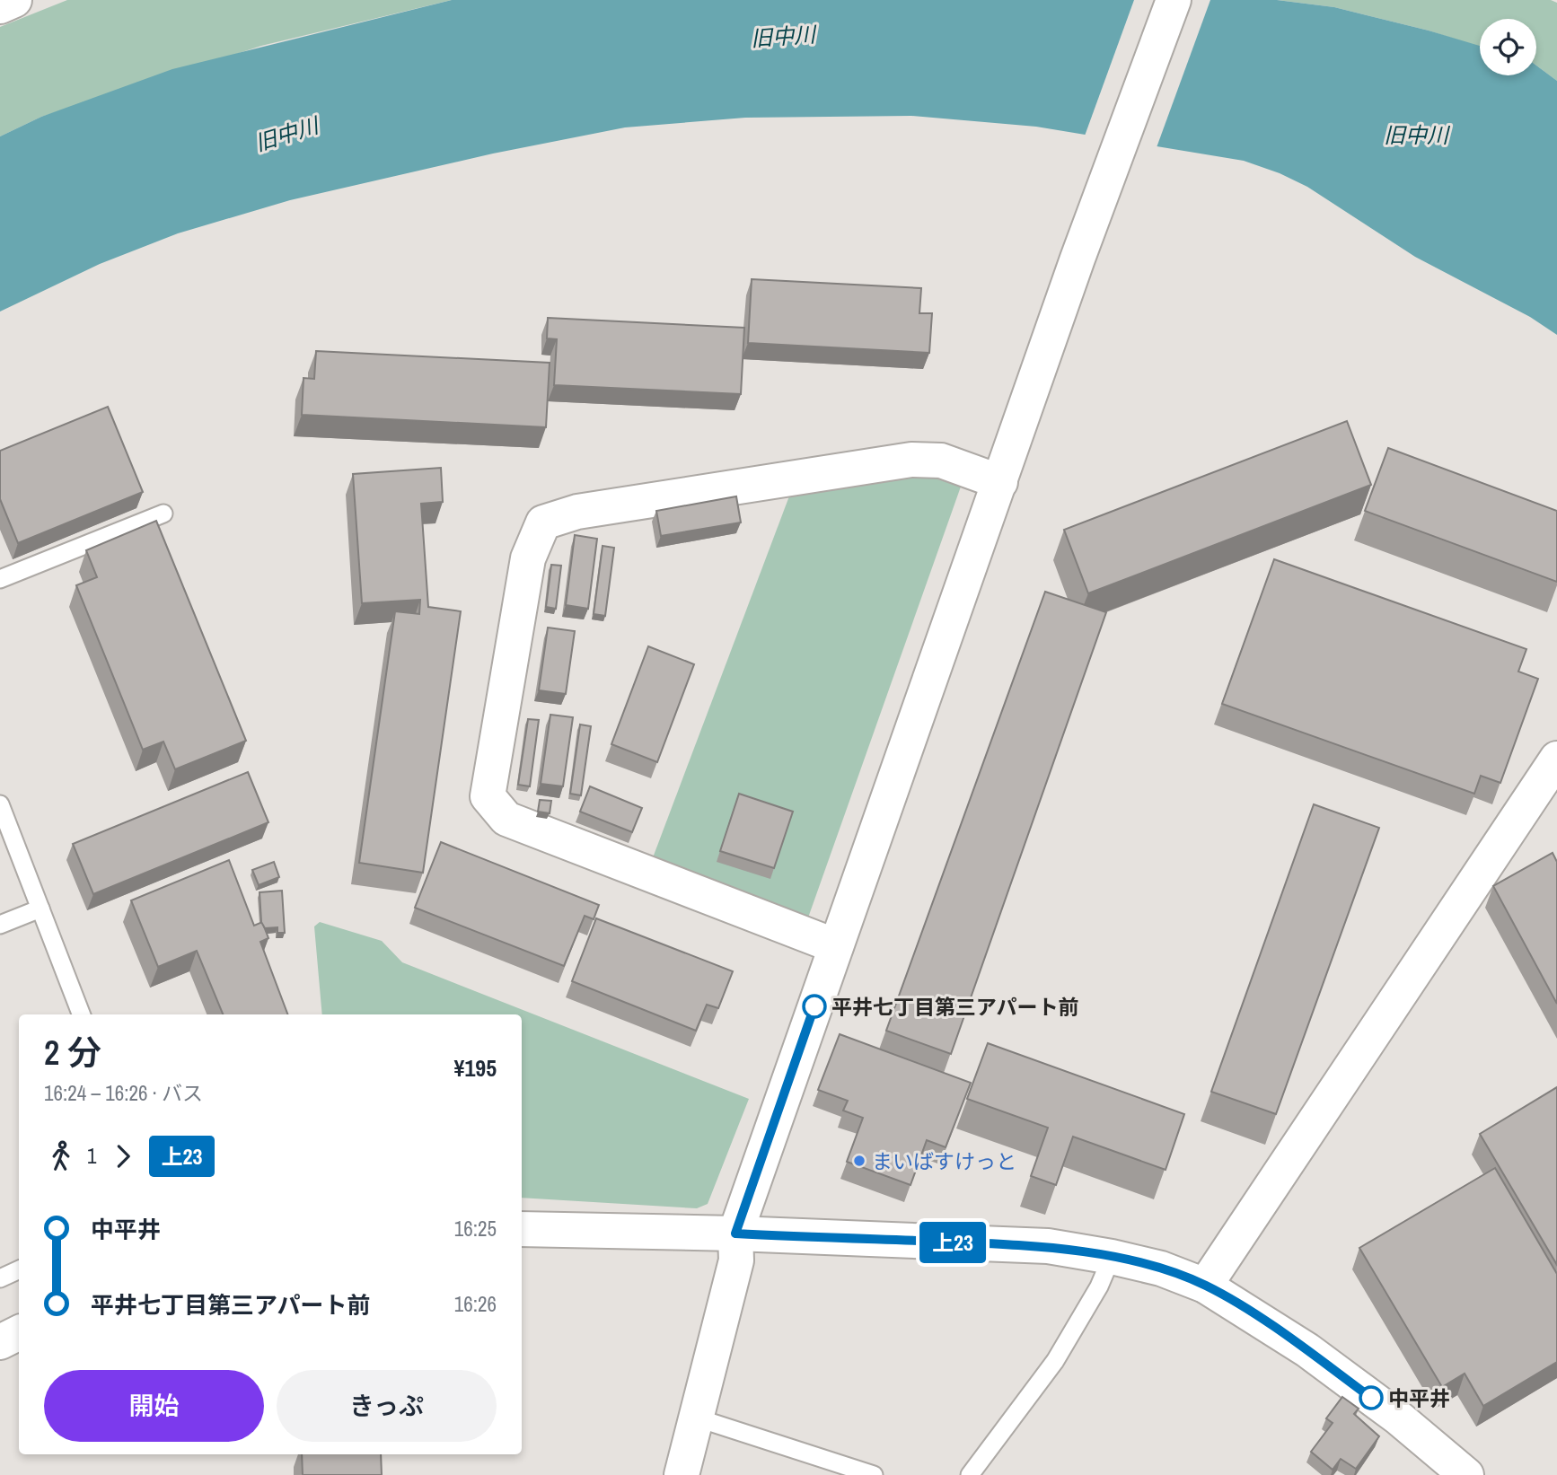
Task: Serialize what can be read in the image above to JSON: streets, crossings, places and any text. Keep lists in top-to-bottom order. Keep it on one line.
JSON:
{"water":["旧中川"],"places":["平井七丁目第三アパート前","まいばすけっと","中平井"],"lines":["bus line 上23"],"page":{"on_map":"上23","heading":["2 分","16:24 – 16:26 · バス","¥195"],"legs":["1","上23"],"list":[{"name":"中平井","value":"16:25"},{"name":"平井七丁目第三アパート前","value":"16:26"}],"buttons":["開始","きっぷ"]}}
